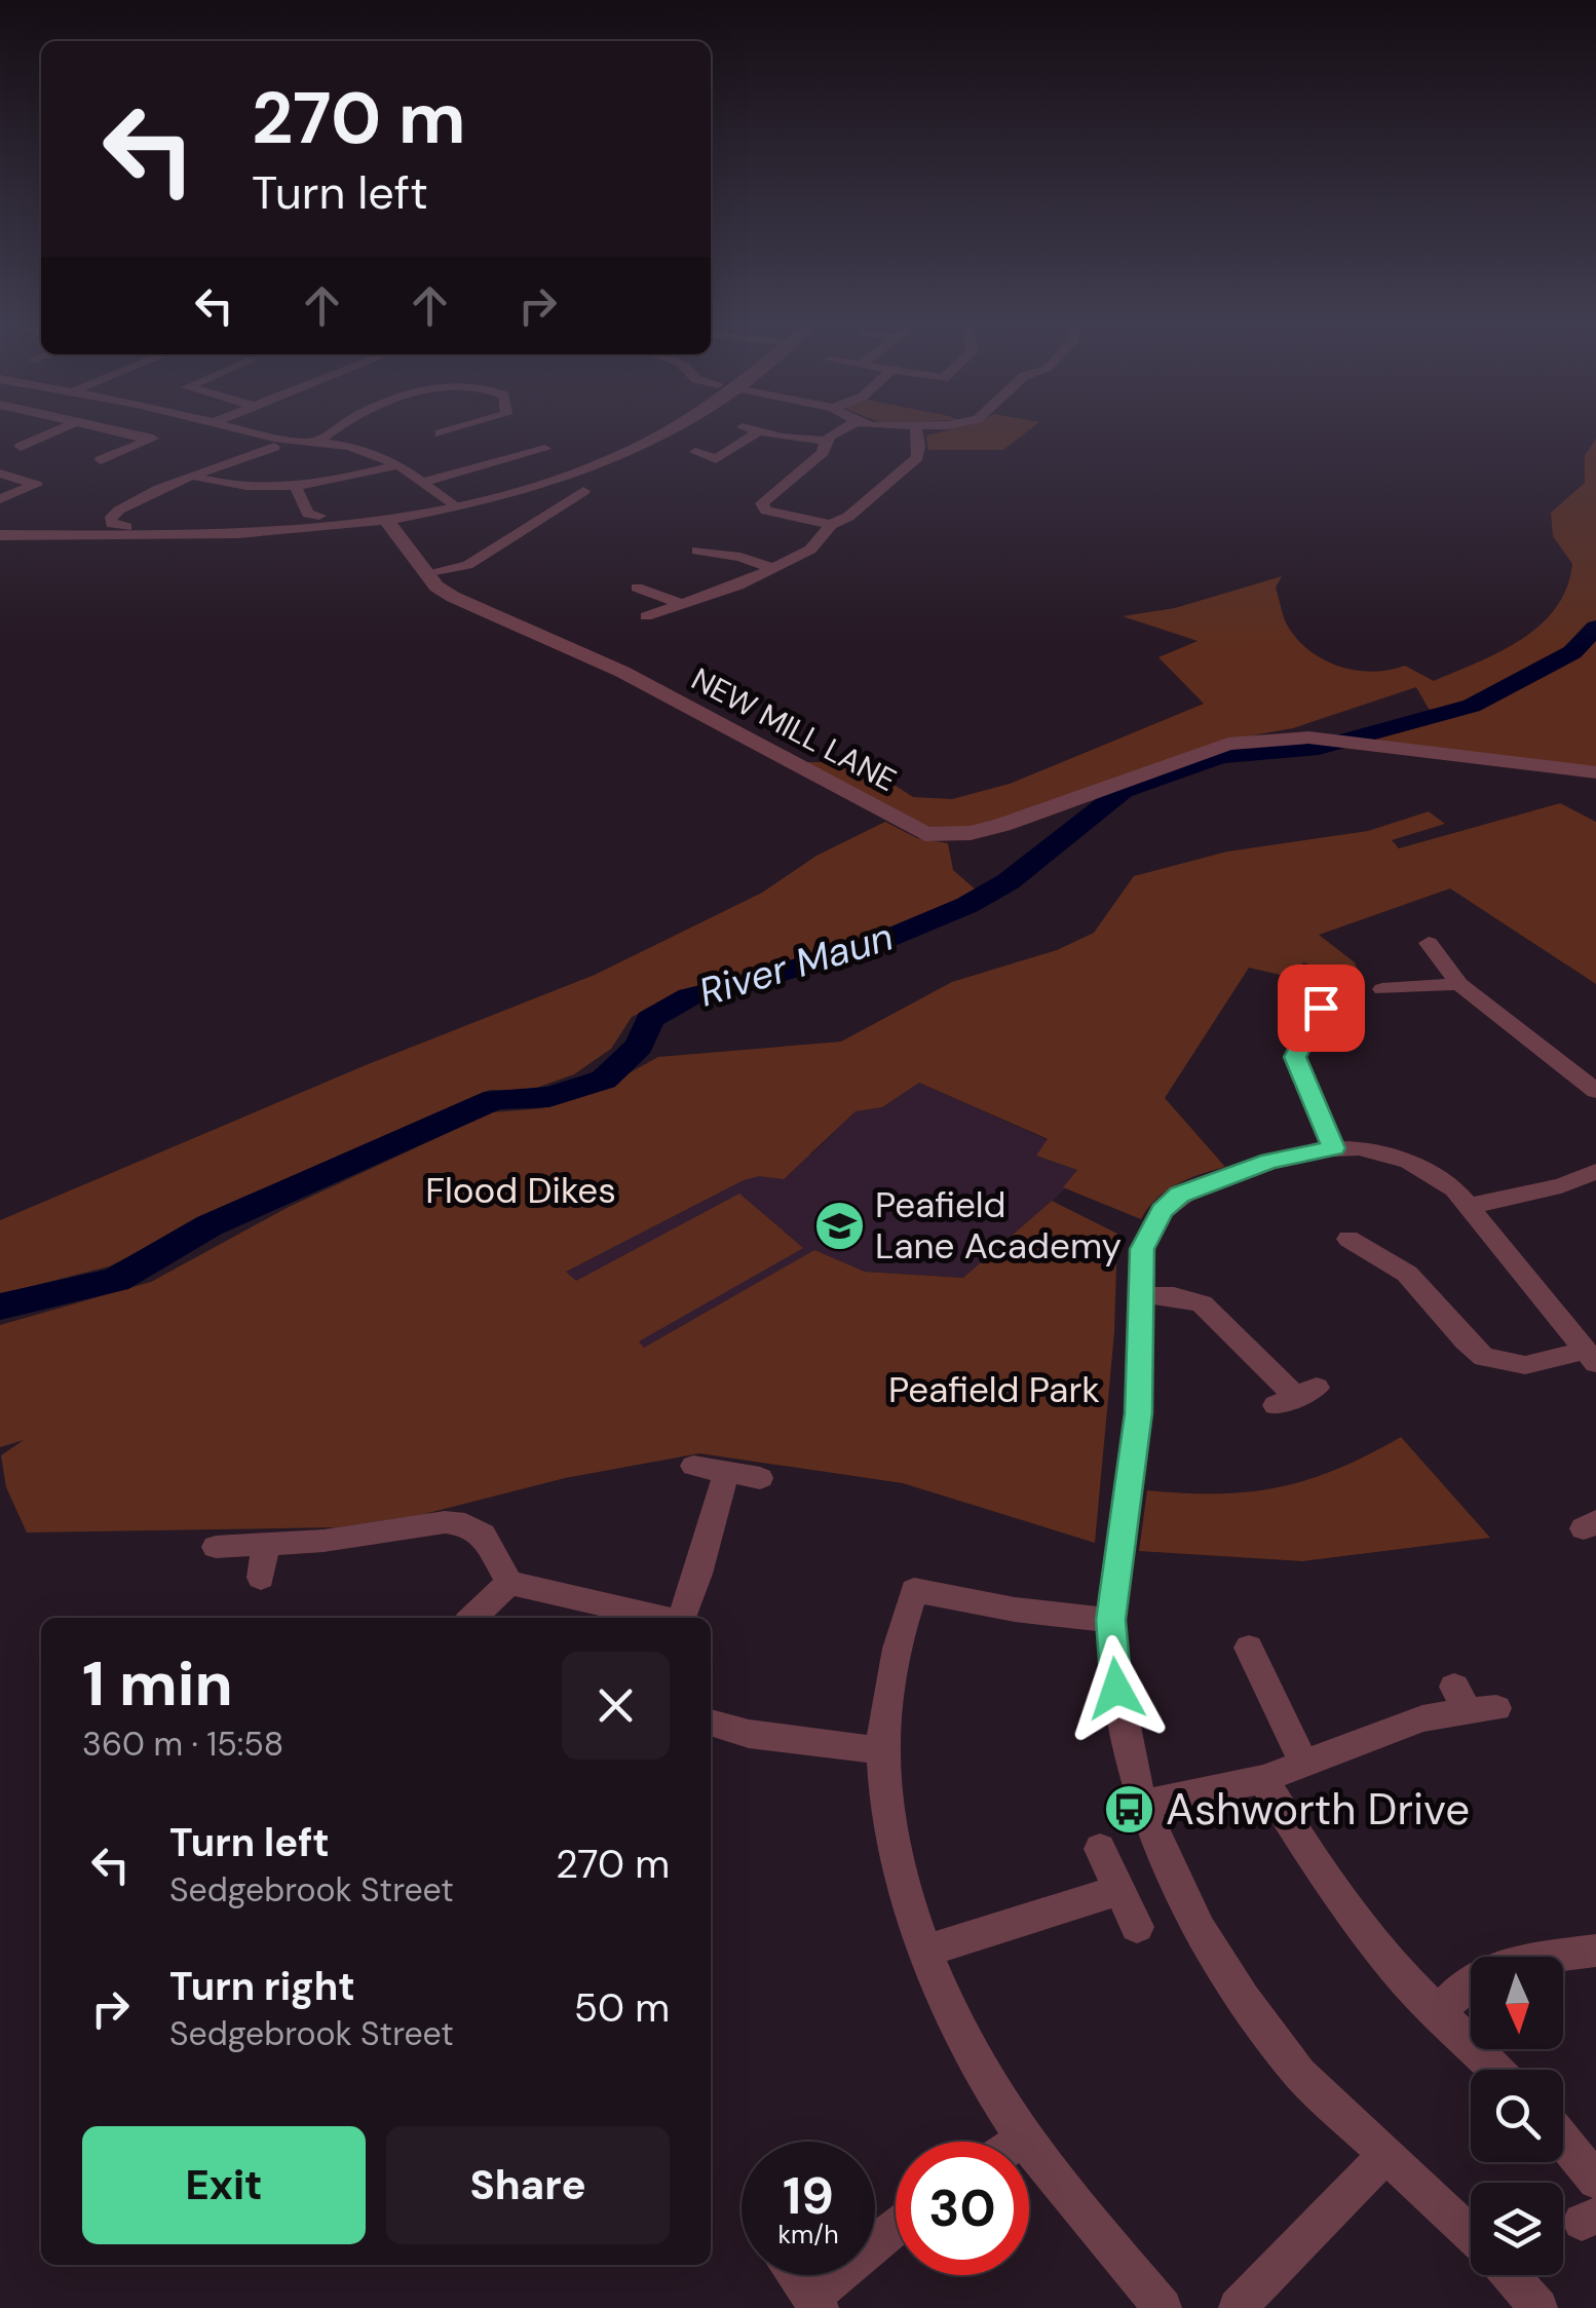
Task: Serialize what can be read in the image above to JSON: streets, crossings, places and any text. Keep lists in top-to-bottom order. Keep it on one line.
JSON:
{"streets":{"street":["NEW MILL LANE"]},"water":["River Maun"],"parks":["Flood Dikes","Peafield Park"],"places":{"school or university":["Peafield Lane Academy"],"bus stop":["Ashworth Drive"]},"north":"bottom","page":{"turn":["270 m","Turn left"],"heading":["1 min","360 m · 15:58"],"list":[{"name":"Turn left","note":"Sedgebrook Street","value":"270 m"},{"name":"Turn right","note":"Sedgebrook Street","value":"50 m"}],"buttons":["Exit","Share"],"speed":"19 km/h","limit":"30"}}
